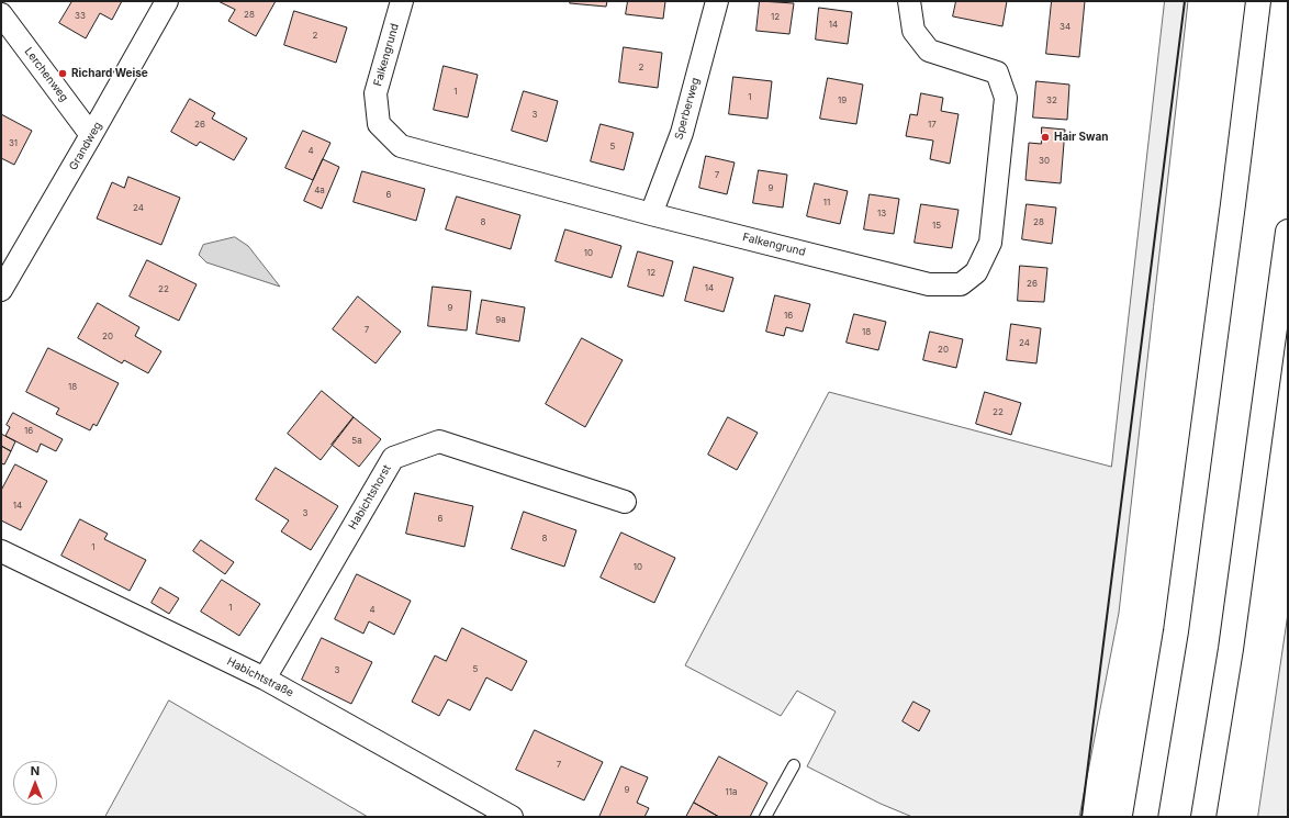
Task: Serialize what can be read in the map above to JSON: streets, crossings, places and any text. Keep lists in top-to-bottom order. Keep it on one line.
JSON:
{"streets":{"street":["Falkengrund","Lerchenweg","Sperberweg","Grandweg","Habichtshorst","Habichtstraße"]},"crossings":[["Falkengrund","Sperberweg"],["Lerchenweg","Grandweg"],["Habichtshorst","Habichtstraße"]],"places":["Richard Weise","Hair Swan"],"house_numbers":["28","33","12","14","34","2","2","1","1","19","32","3","26","17","31","5","4","30","7","9","4a","6","11","24","13","8","28","15","10","12","26","14","22","9","16","9a","7","18","20","24","20","18","22","16","5a","14","3","6","8","1","10","1","4","5","3","7","9","11a"],"north":"top"}
